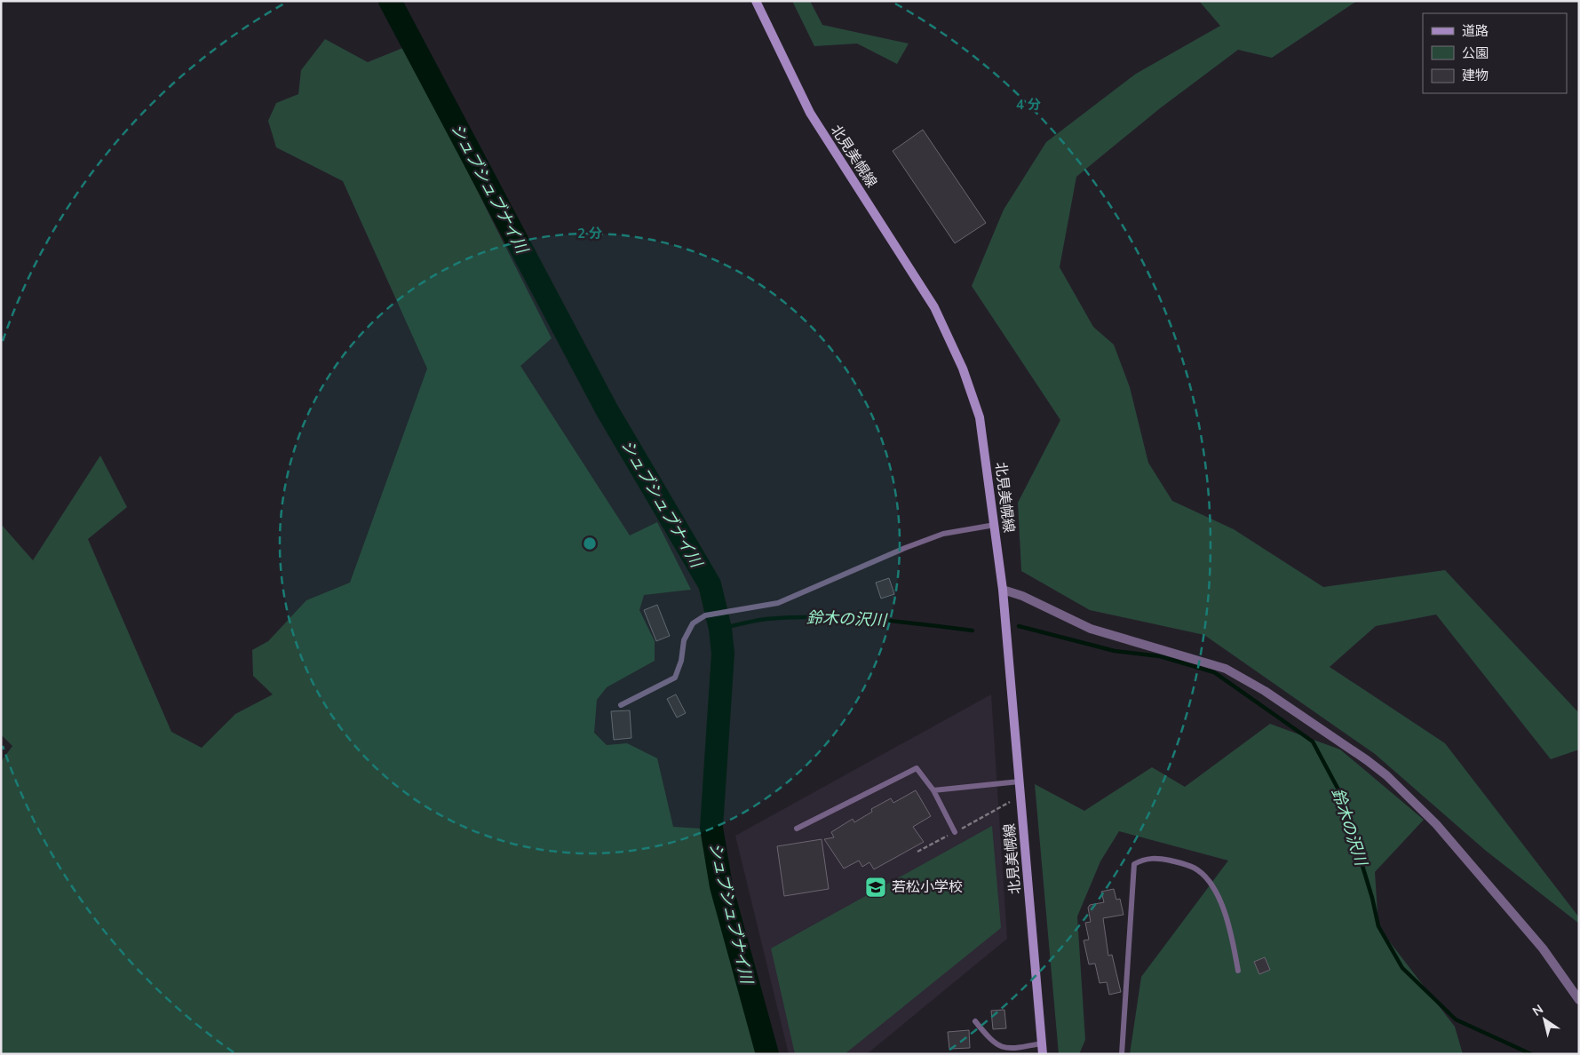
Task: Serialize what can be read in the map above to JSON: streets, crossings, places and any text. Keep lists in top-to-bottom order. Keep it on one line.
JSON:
{"streets":{"main road":["北見美幌線"]},"water":["シュブシュブナイ川","鈴木の沢川"],"places":{"school or university":["若松小学校"]},"legend":["道路","公園","建物"],"north":"top left","rings":["4 分","2 分"]}
